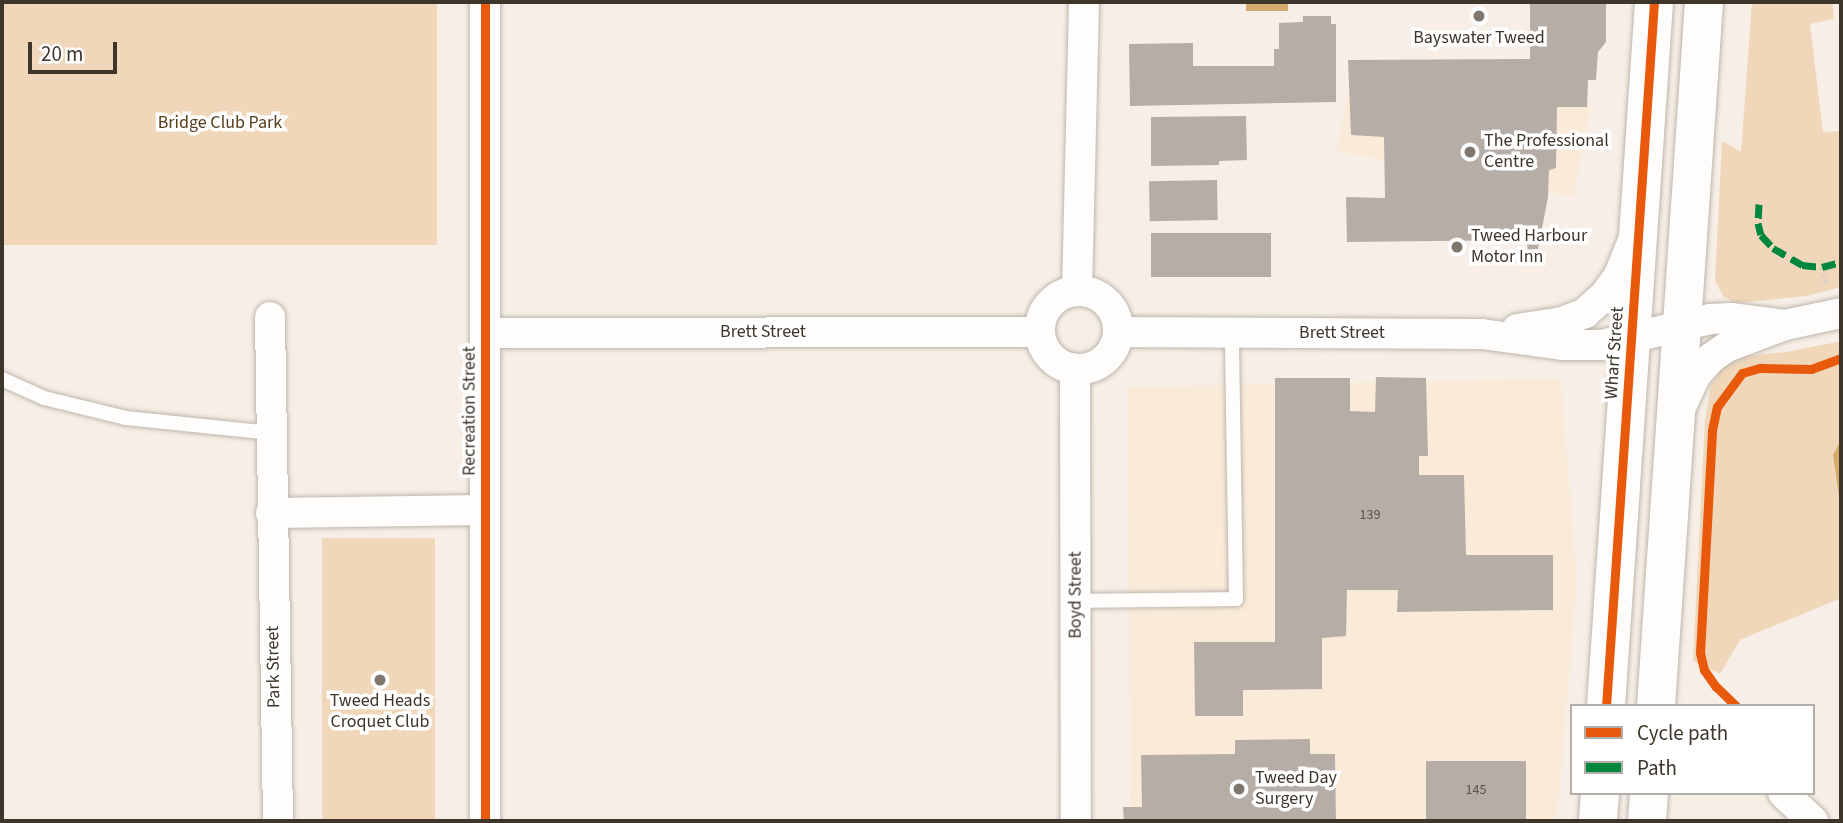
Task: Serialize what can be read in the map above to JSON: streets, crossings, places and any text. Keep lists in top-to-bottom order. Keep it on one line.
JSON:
{"streets":{"main road":["Wharf Street"],"street":["Brett Street","Recreation Street","Boyd Street","Park Street"]},"crossings":[["Brett Street","Wharf Street"],["Brett Street","Recreation Street"],["Brett Street","Boyd Street"]],"parks":["Bridge Club Park"],"places":["Bayswater Tweed","The Professional Centre","Tweed Harbour Motor Inn","Tweed Heads Croquet Club","Tweed Day Surgery"],"house_numbers":["139","145"],"legend":["Cycle path","Path"],"scale_bar":"20 m"}
